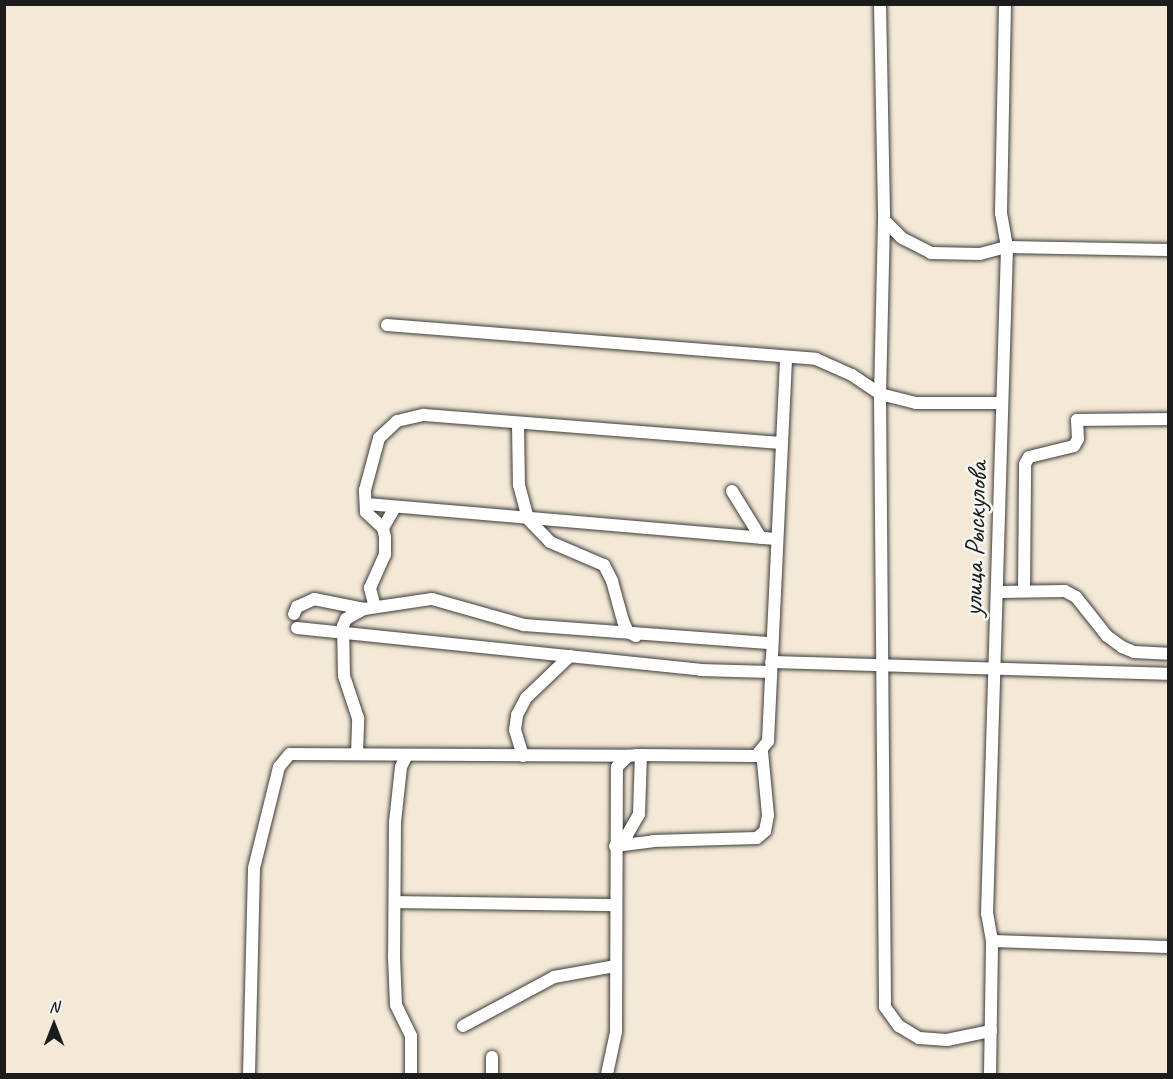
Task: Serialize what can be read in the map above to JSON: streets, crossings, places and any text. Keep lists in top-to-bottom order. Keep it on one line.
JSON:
{"streets":{"street":["улица Рыскулова"]},"north":"top"}
